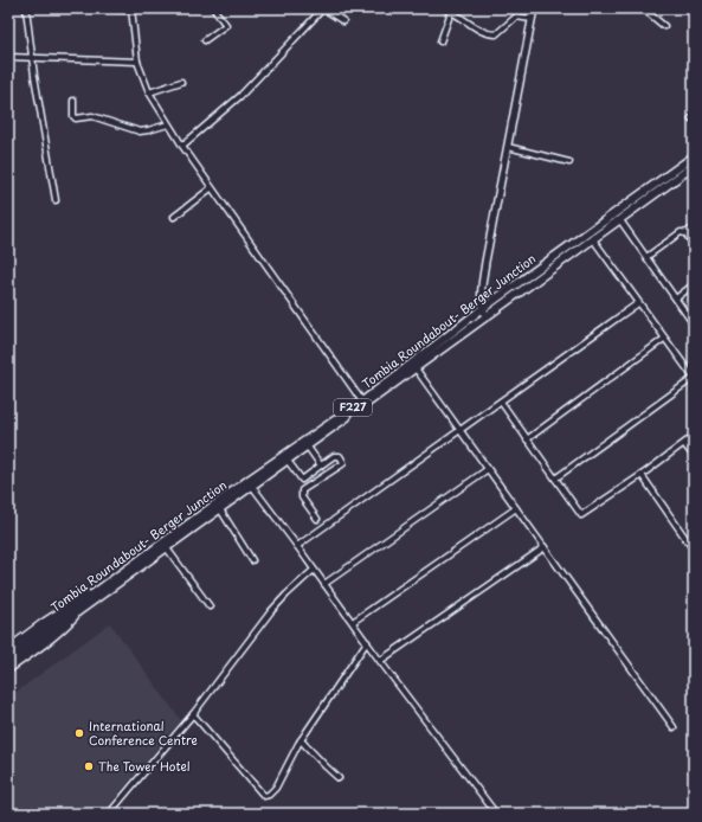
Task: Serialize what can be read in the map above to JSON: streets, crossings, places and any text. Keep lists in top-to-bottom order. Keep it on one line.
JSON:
{"streets":{"main road":["Tombia Roundabout- Berger Junction","F227"]},"places":["International Conference Centre","The Tower Hotel"]}
